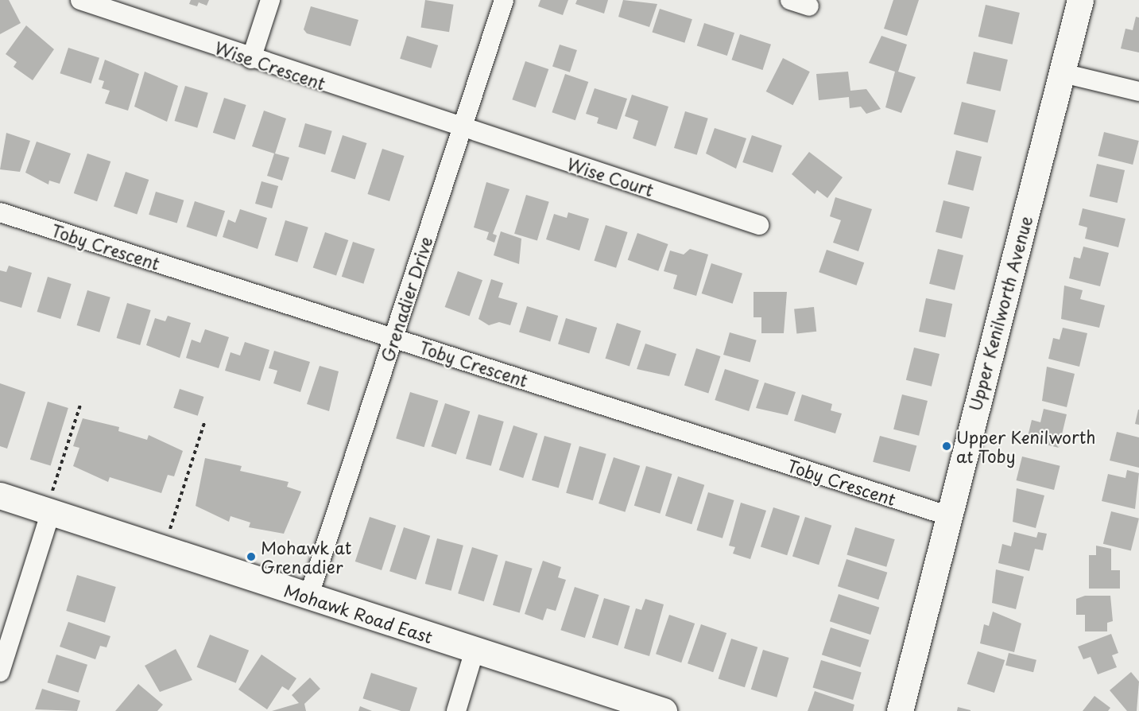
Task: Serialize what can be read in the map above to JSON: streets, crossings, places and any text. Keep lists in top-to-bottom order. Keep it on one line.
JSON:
{"streets":{"street":["Wise Crescent","Wise Court","Toby Crescent","Grenadier Drive","Upper Kenilworth Avenue","Mohawk Road East"]},"crossings":[["Wise Crescent","Wise Court"],["Wise Crescent","Grenadier Drive"],["Wise Court","Grenadier Drive"],["Toby Crescent","Grenadier Drive"],["Toby Crescent","Upper Kenilworth Avenue"],["Grenadier Drive","Mohawk Road East"]],"places":["Upper Kenilworth at Toby","Mohawk at Grenadier"]}
